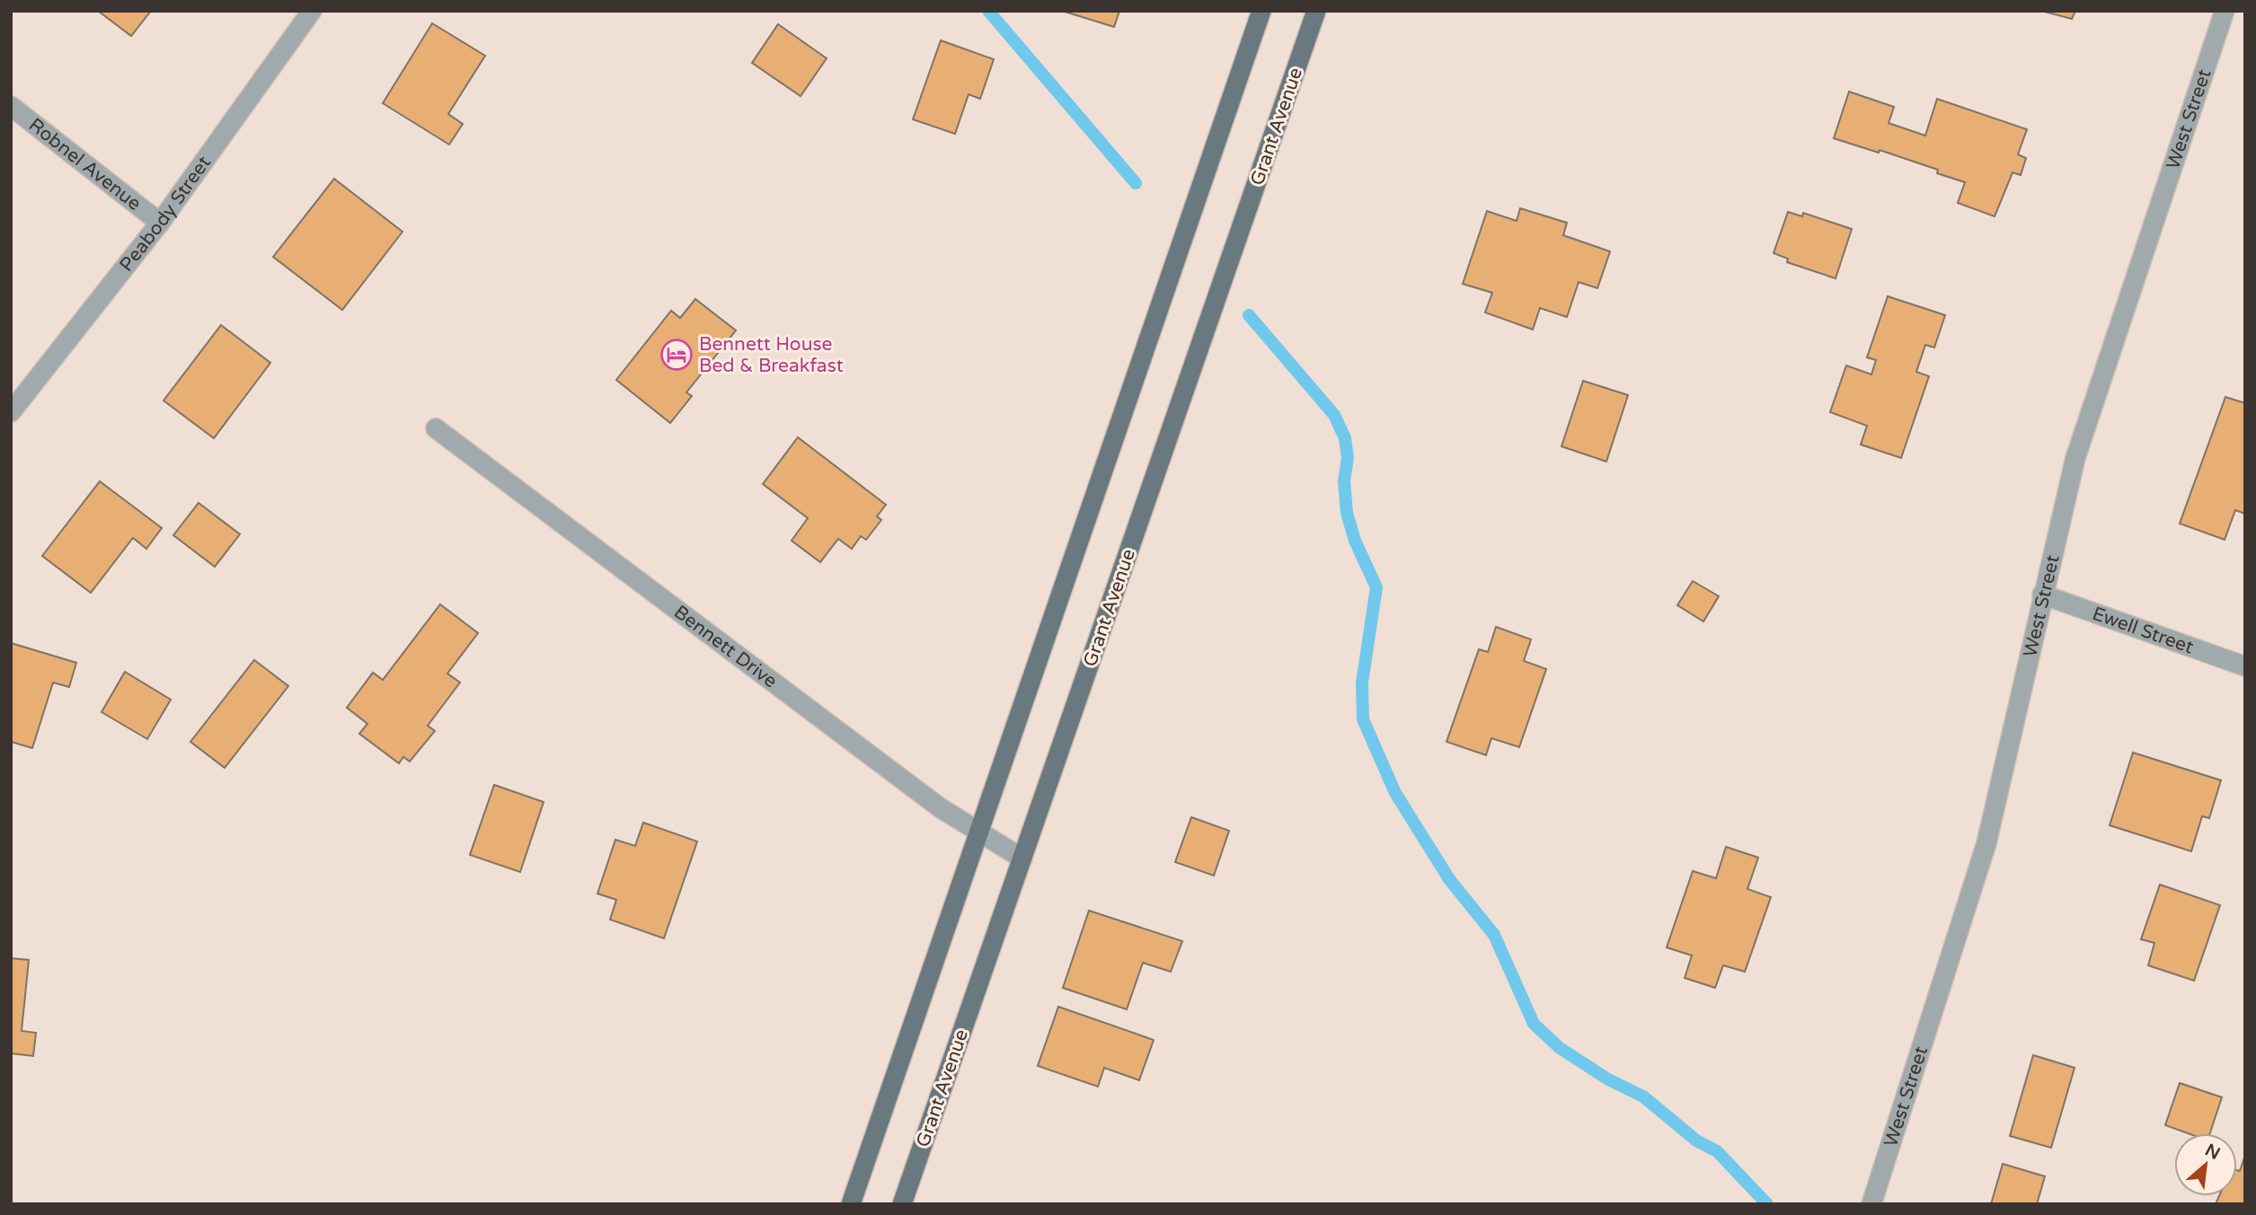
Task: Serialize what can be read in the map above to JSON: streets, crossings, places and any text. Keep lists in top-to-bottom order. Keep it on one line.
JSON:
{"streets":{"main road":["Grant Avenue"],"street":["West Street","Robnel Avenue","Peabody Street","Ewell Street","Bennett Drive"]},"crossings":[["West Street","Ewell Street"],["Grant Avenue","Bennett Drive"],["Robnel Avenue","Peabody Street"]],"places":{"hotel":["Bennett House Bed & Breakfast"]},"north":"top right"}
